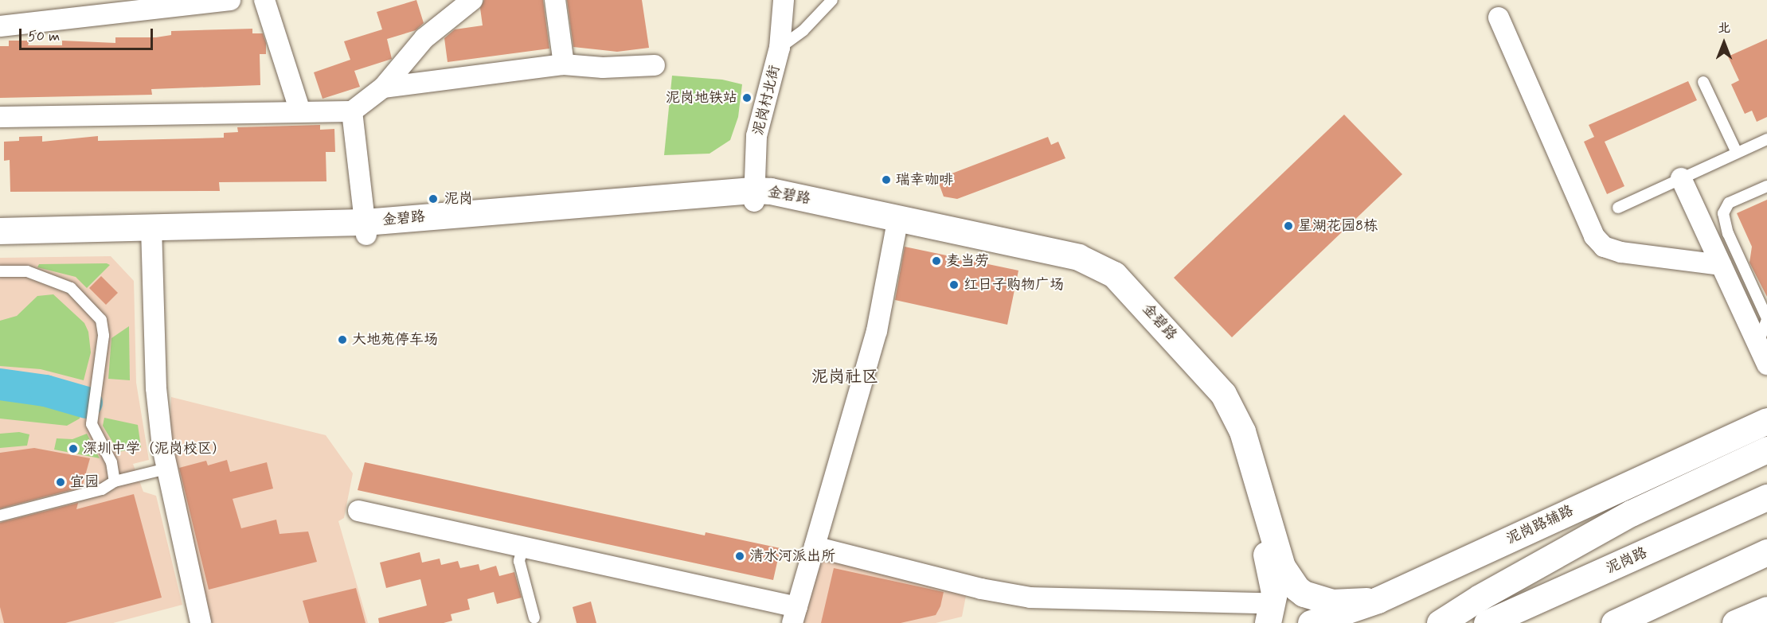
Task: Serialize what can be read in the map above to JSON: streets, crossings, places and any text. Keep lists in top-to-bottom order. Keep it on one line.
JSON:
{"streets":{"main road":["金碧路","泥岗路辅路","泥岗路"],"street":["泥岗村北街"]},"crossings":[["泥岗村北街","金碧路"],["金碧路","泥岗路辅路"]],"districts":["泥岗社区"],"places":["泥岗地铁站","瑞幸咖啡","泥岗","星湖花园8栋","麦当劳","红日子购物广场","大地苑停车场","深圳中学（泥岗校区）","宜园","清水河派出所"],"scale_bar":"50 m","north":"top"}
